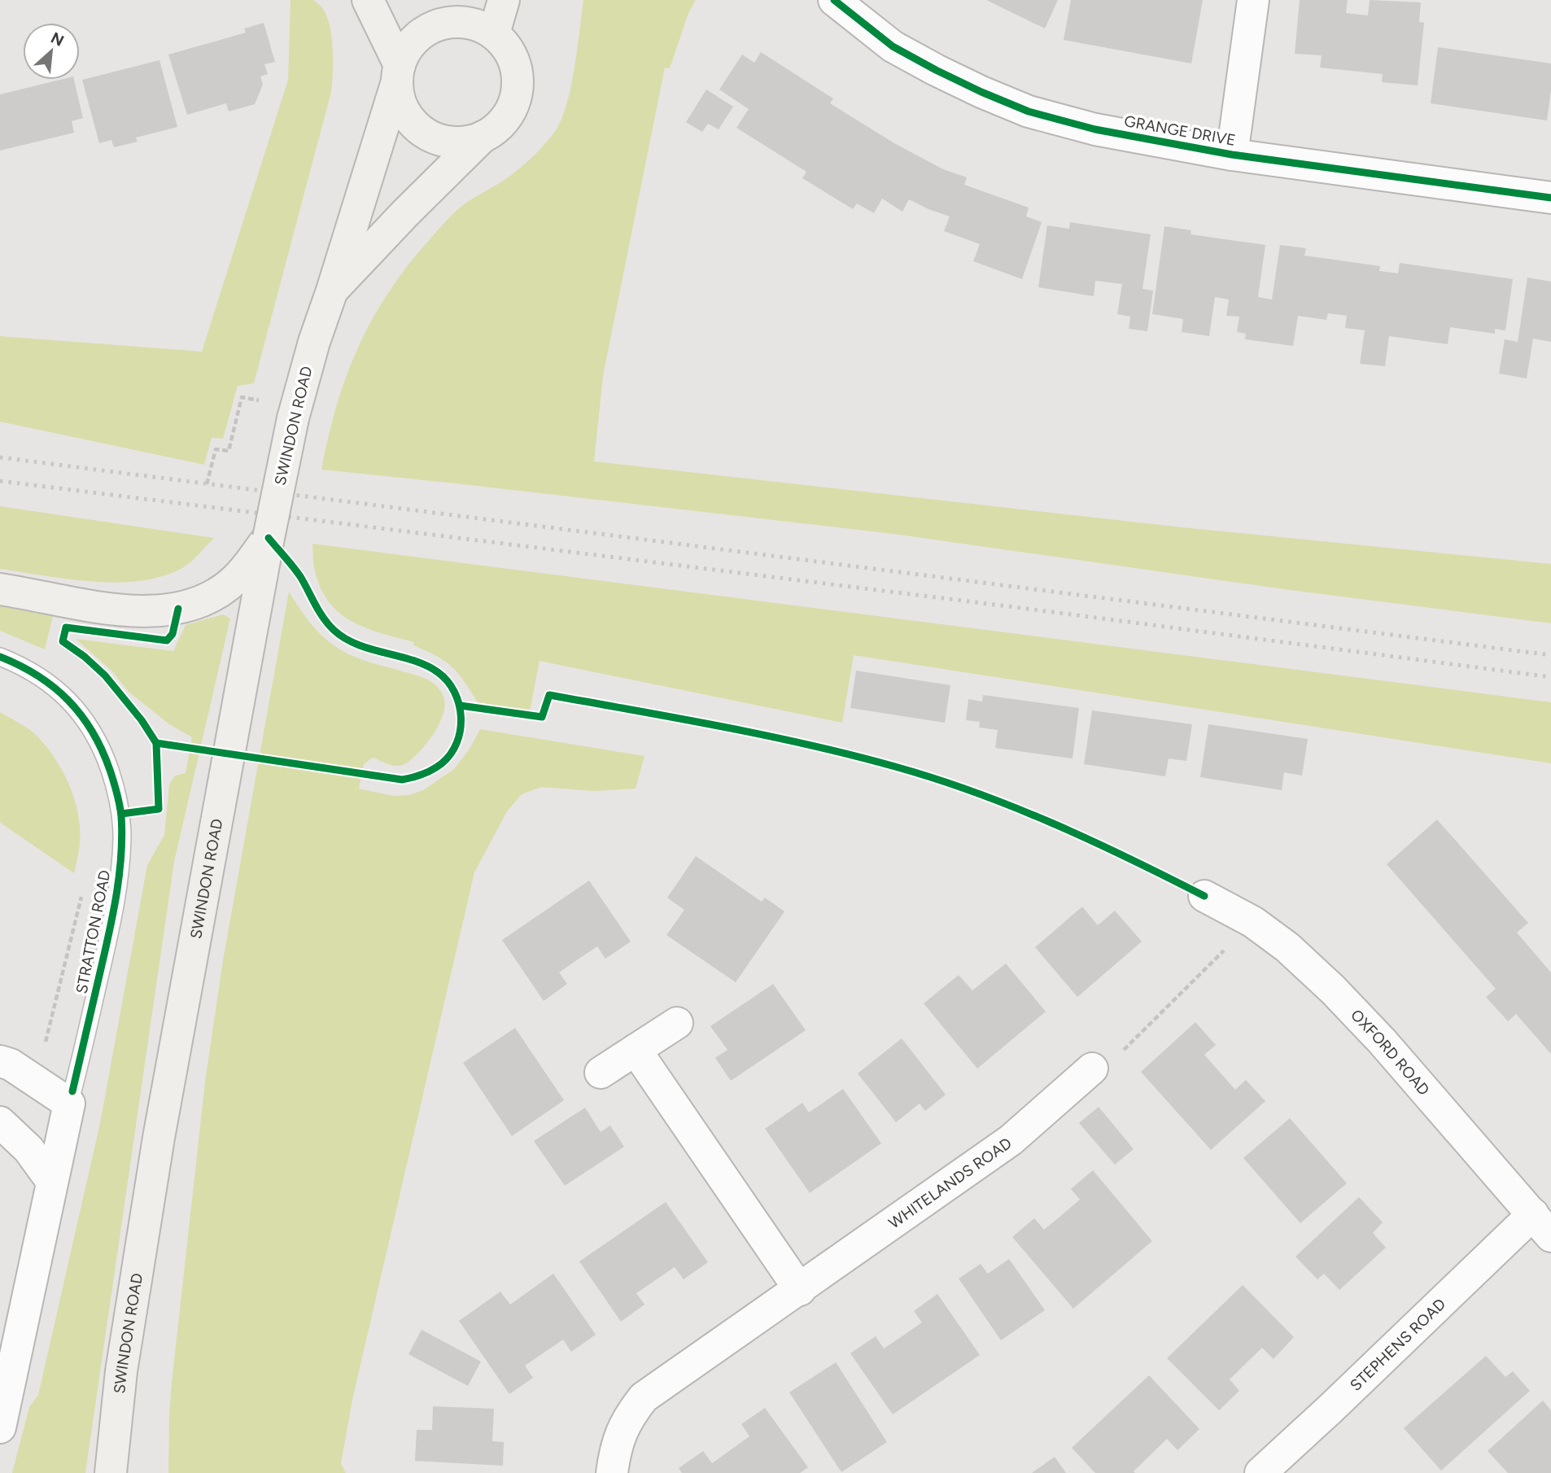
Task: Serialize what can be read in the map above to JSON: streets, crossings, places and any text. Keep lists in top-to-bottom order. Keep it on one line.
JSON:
{"streets":{"main road":["SWINDON ROAD"],"street":["GRANGE DRIVE","STRATTON ROAD","OXFORD ROAD","WHITELANDS ROAD","STEPHENS ROAD"]},"crossings":[["OXFORD ROAD","STEPHENS ROAD"]],"north":"top right"}
